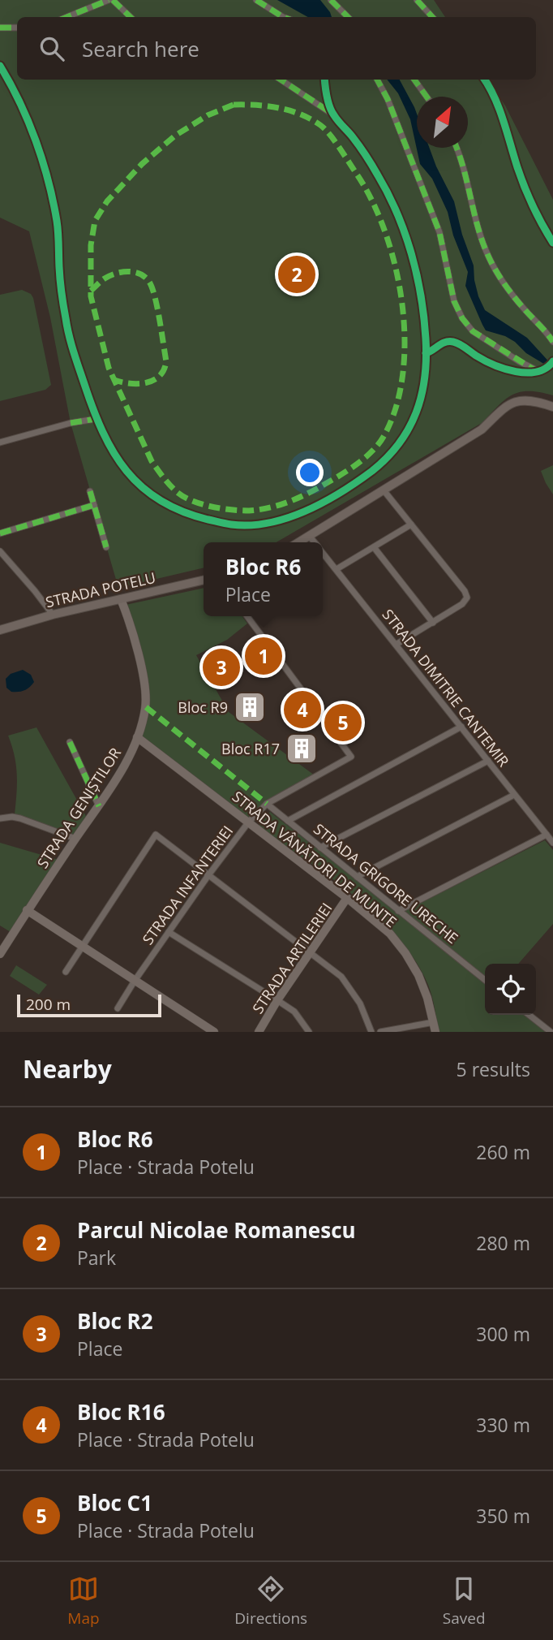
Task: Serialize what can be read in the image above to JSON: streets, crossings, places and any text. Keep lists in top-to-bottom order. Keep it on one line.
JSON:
{"streets":{"main road":["STRADA POTELU"],"street":["STRADA DIMITRIE CANTEMIR","STRADA GENIȘTILOR","STRADA VÂNĂTORI DE MUNTE","STRADA GRIGORE URECHE","STRADA INFANTERIEI","STRADA ARTILERIEI"]},"crossings":[["STRADA POTELU","STRADA GENIȘTILOR"],["STRADA GENIȘTILOR","STRADA VÂNĂTORI DE MUNTE"],["STRADA VÂNĂTORI DE MUNTE","STRADA INFANTERIEI"],["STRADA VÂNĂTORI DE MUNTE","STRADA ARTILERIEI"],["STRADA GRIGORE URECHE","STRADA INFANTERIEI"]],"places":{"building":["Bloc R9","Bloc R17"]},"scale_bar":"200 m","north":"top right","page":{"search":"Search here","pins":["2","1","3","4","5"],"popup":["Bloc R6","Place"],"scale":"200 m","heading":["Nearby","5 results"],"list":[{"mark":"1","name":"Bloc R6","note":"Place · Strada Potelu","value":"260 m"},{"mark":"2","name":"Parcul Nicolae Romanescu","note":"Park","value":"280 m"},{"mark":"3","name":"Bloc R2","note":"Place","value":"300 m"},{"mark":"4","name":"Bloc R16","note":"Place · Strada Potelu","value":"330 m"},{"mark":"5","name":"Bloc C1","note":"Place · Strada Potelu","value":"350 m"}],"nav":["Map","Directions","Saved"]}}
